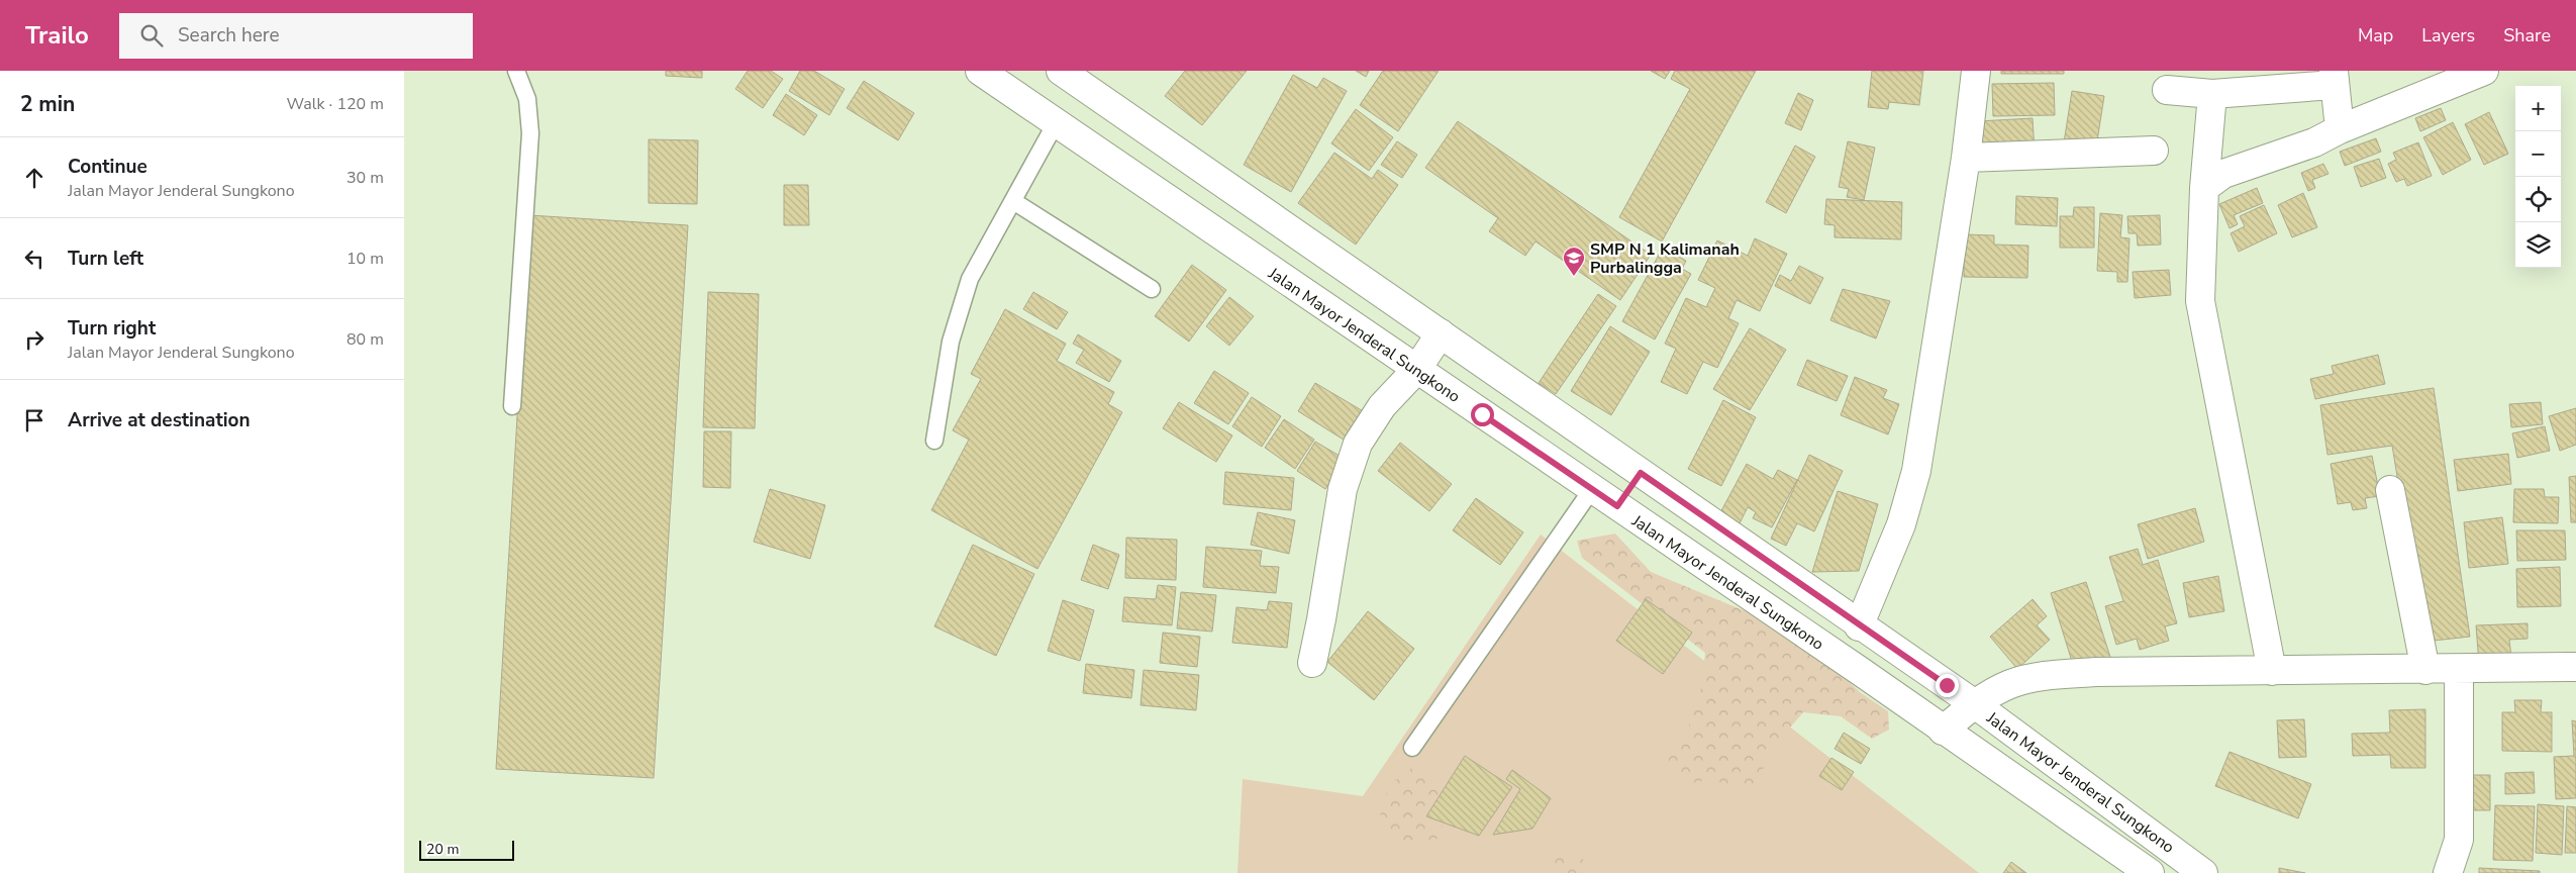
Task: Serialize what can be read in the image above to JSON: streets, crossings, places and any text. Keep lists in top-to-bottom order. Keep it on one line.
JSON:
{"streets":{"street":["Jalan Mayor Jenderal Sungkono"]},"places":{"school or university":["SMP N 1 Kalimanah Purbalingga"]},"scale_bar":"20 m","page":{"header":"Trailo","search":"Search here","nav":["Map","Layers","Share"],"heading":["2 min","Walk · 120 m"],"map_buttons":["+","−"],"list":[["Continue","Jalan Mayor Jenderal Sungkono","30 m"],["Turn left","10 m"],["Turn right","Jalan Mayor Jenderal Sungkono","80 m"],"Arrive at destination"],"scale":"20 m"}}
